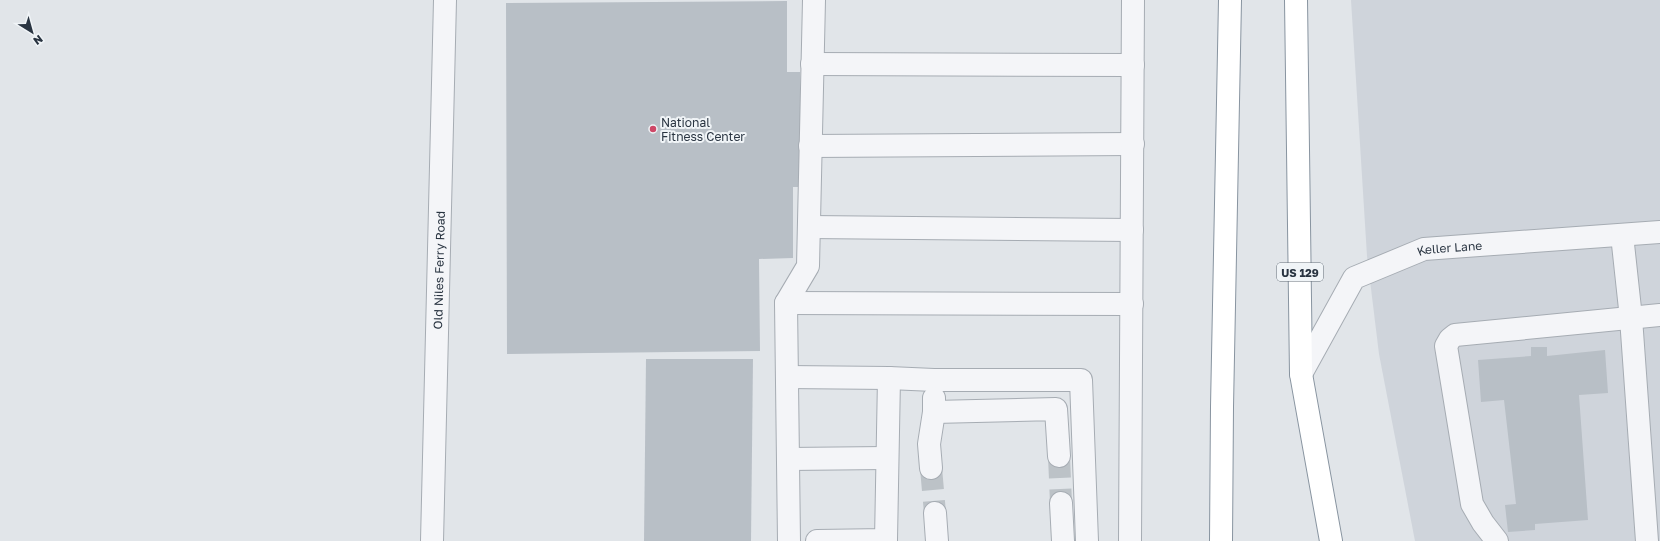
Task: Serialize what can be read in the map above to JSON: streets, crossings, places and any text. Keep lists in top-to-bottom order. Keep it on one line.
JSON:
{"streets":{"highway":["US 129"],"street":["Keller Lane","Old Niles Ferry Road"]},"crossings":[["Keller Lane","US 129"]],"places":["National Fitness Center"],"north":"bottom right"}
